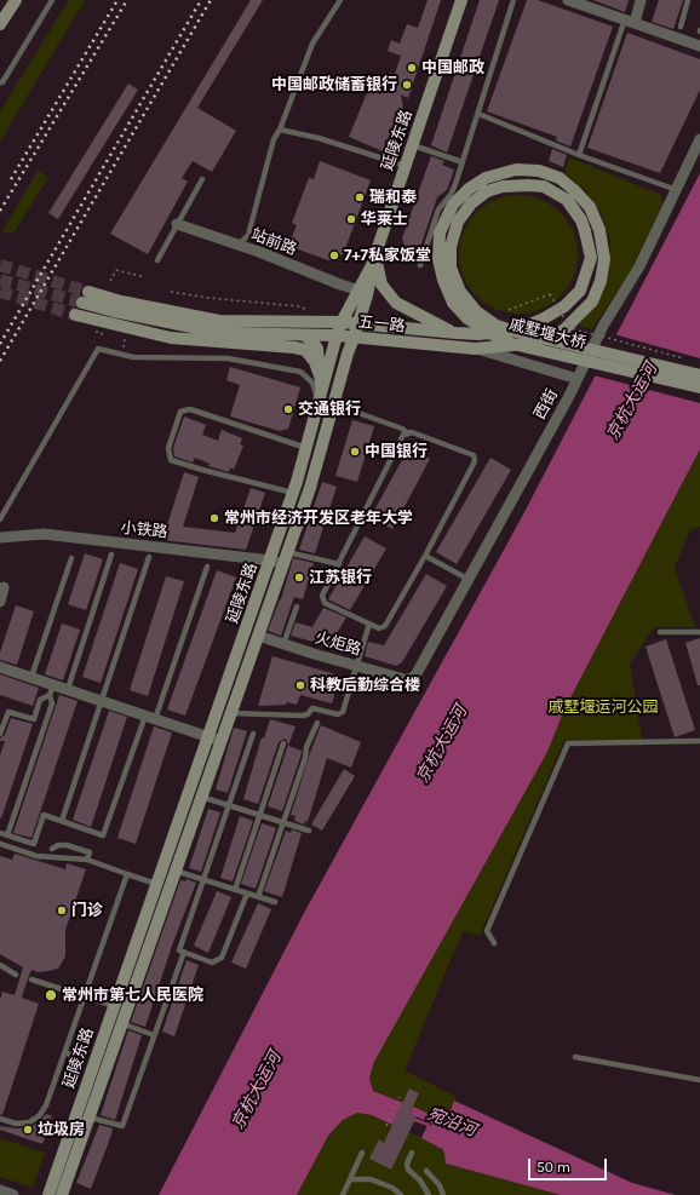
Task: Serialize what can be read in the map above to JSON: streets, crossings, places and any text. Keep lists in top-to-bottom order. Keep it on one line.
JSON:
{"streets":{"main road":["延陵东路","五一路","戚墅堰大桥"],"street":["站前路","西街","小铁路","火炬路"]},"crossings":[["延陵东路","站前路"],["延陵东路","五一路"],["延陵东路","小铁路"],["延陵东路","火炬路"],["五一路","戚墅堰大桥"],["西街","火炬路"]],"water":["京杭大运河","宛沿河"],"parks":["戚墅堰运河公园"],"places":["中国邮政","中国邮政储蓄银行","瑞和泰","华莱士","7+7私家饭堂","交通银行","中国银行","常州市经济开发区老年大学","江苏银行","科教后勤综合楼","门诊","常州市第七人民医院","垃圾房"],"scale_bar":"50 m"}
